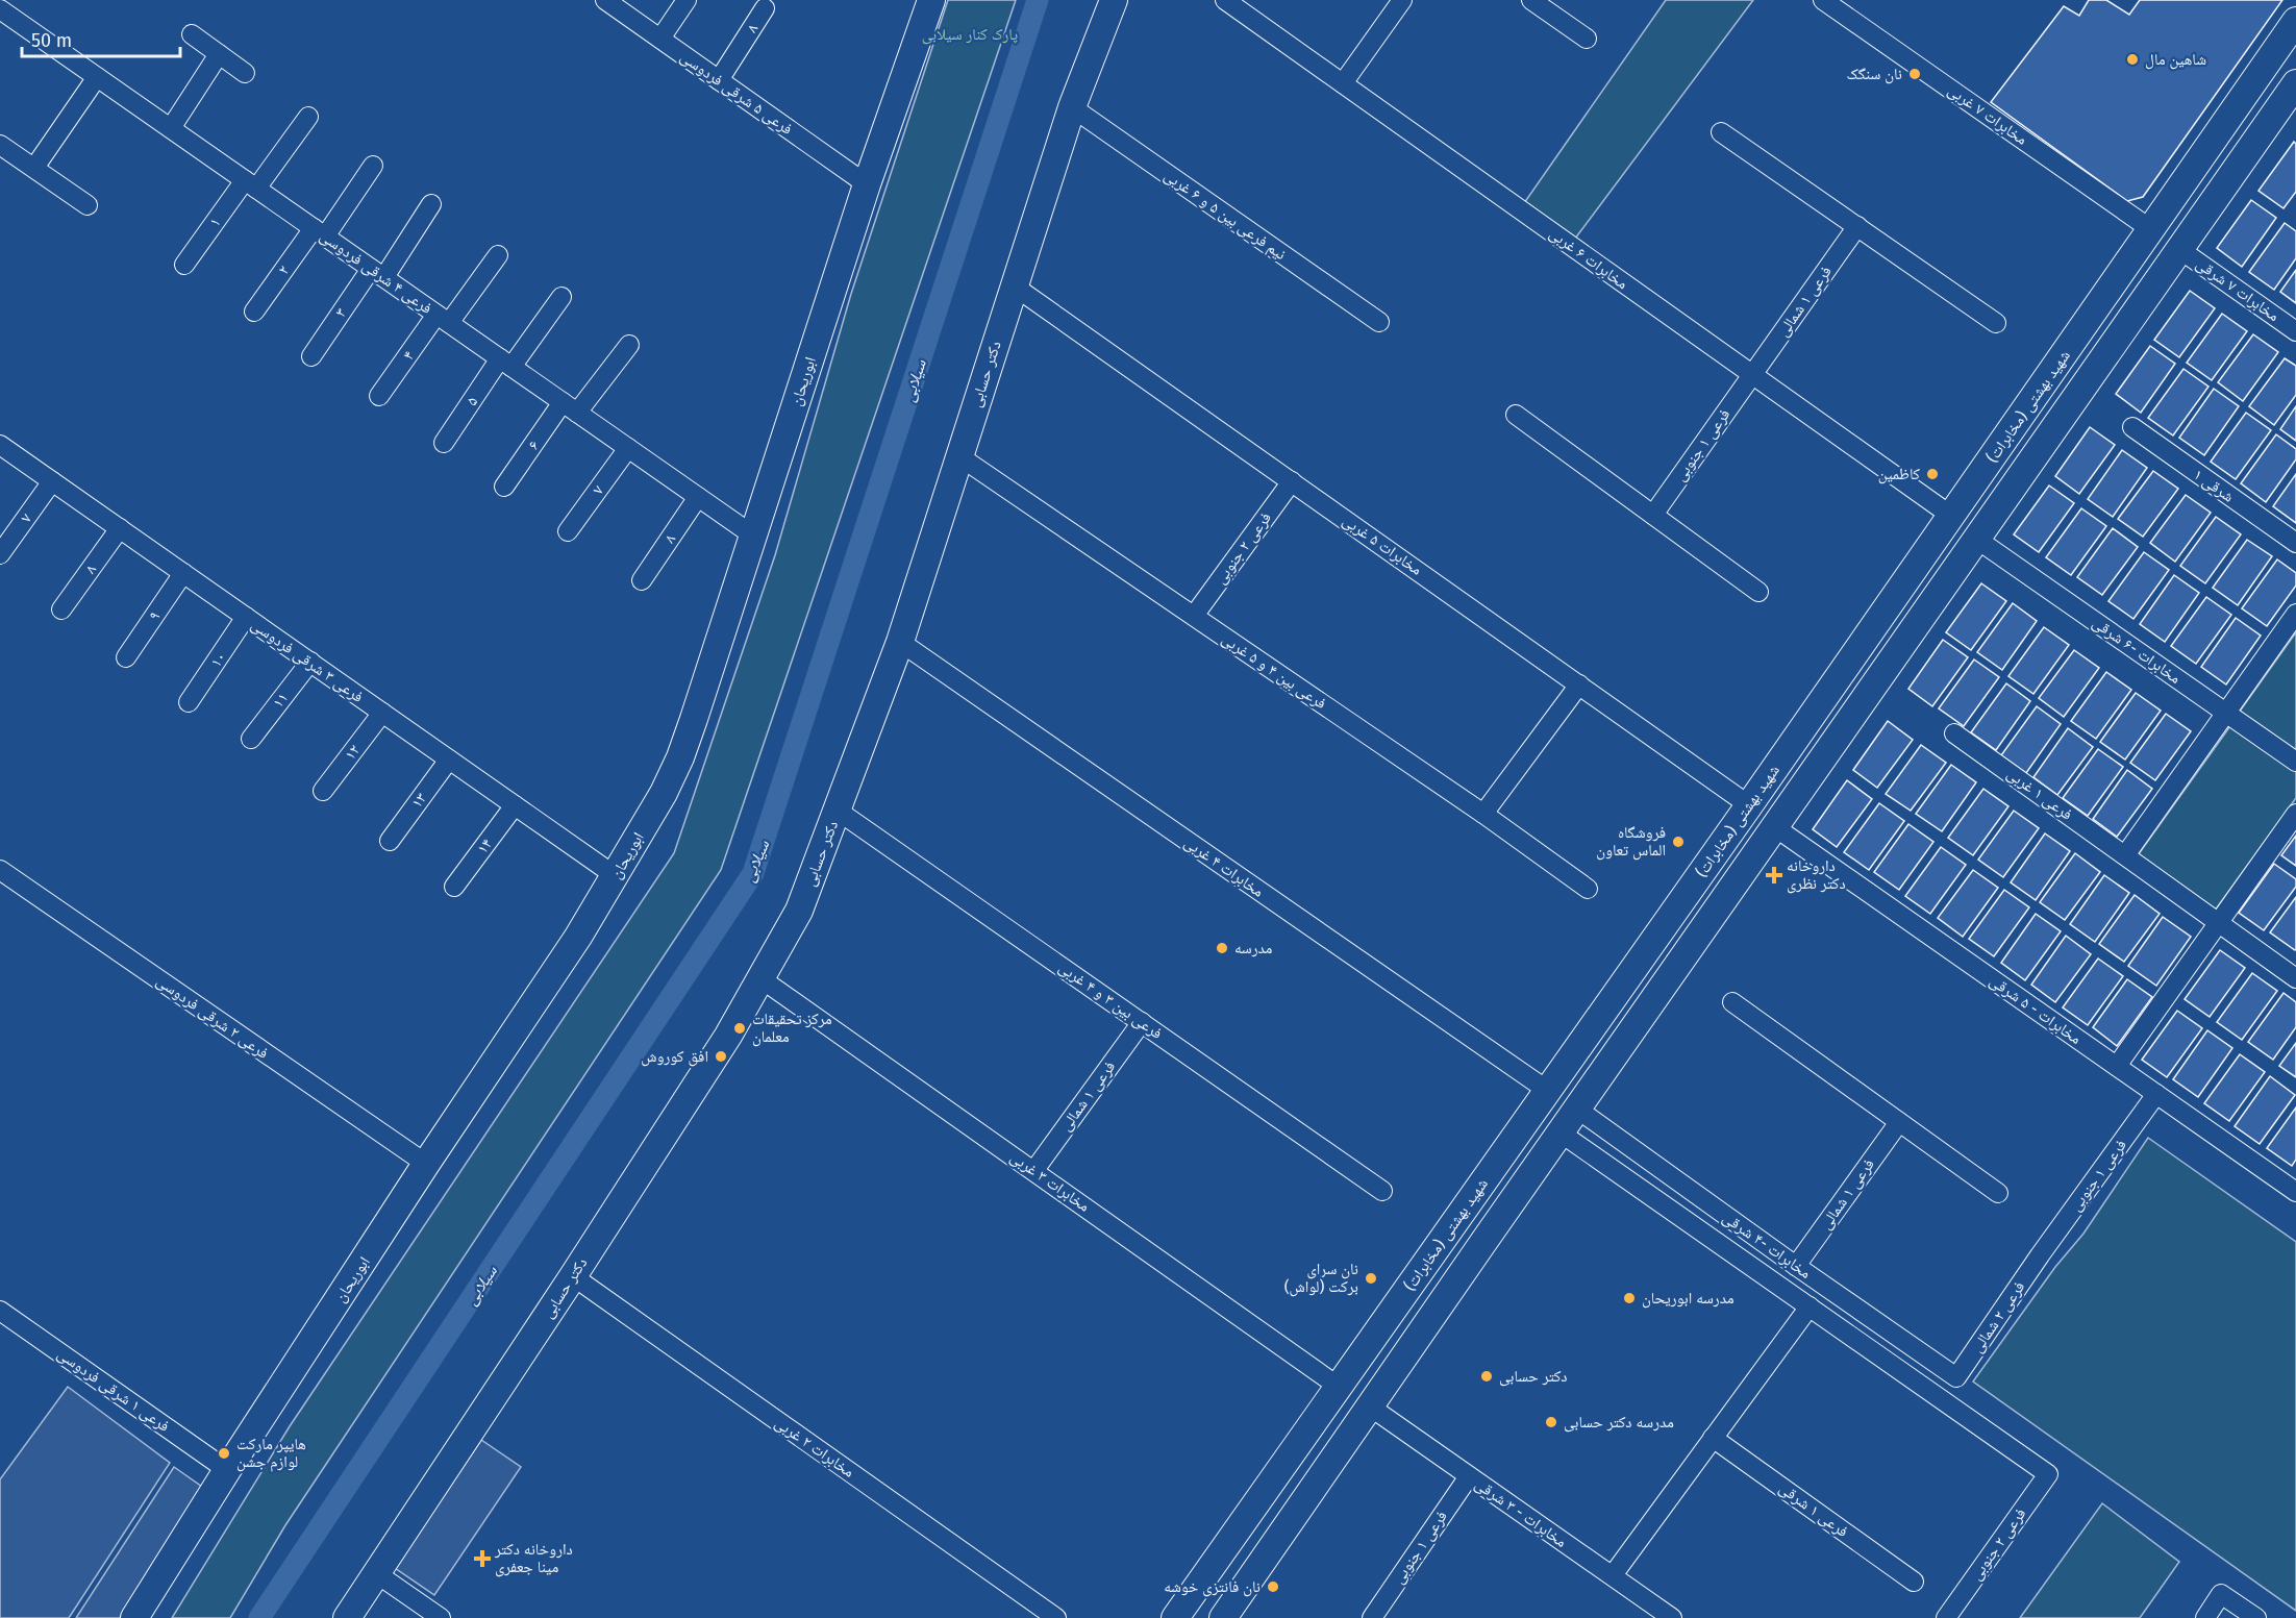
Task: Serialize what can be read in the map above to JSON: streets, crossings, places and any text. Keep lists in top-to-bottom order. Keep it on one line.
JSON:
{"streets":{"main road":["دکتر حسابی","ابوریحان","شهید بهشتی (مخابرات)"],"street":["۸","فرعی ۵ شرقی فردوسی","مخابرات ۷ غربی","نیم فرعی بین ۵ و ۶ غربی","۱","مخابرات ۶ غربی","۲","فرعی ۴ شرقی فردوسی","مخابرات ۷ شرقی","فرعی ۱ شمالی","۳","۴","۵","۶","فرعی ۱ جنوبی","شرقی ۱","۷","مخابرات ۵ غربی","فرعی ۲ جنوبی","۹","مخابرات -۶ شرقی","۱۰","فرعی ۳ شرقی فردوسی","فرعی بین ۴ و ۵ غربی","۱۱","۱۲","فرعی ۱ غربی","۱۳","۱۴","مخابرات ۴ غربی","فرعی بین ۳ و ۴ غربی","مخابرات - ۵ شرقی","فرعی ۲ شرقی فردوسی","مخابرات ۳ غربی","مخابرات -۴ شرقی","فرعی ۲ شمالی","فرعی ۱ شرقی فردوسی","مخابرات ۲ غربی","فرعی ۱ شرقی","مخابرات - ۳ شرقی"]},"crossings":[["۸","فرعی ۵ شرقی فردوسی"],["۸","فرعی ۴ شرقی فردوسی"],["۸","فرعی ۳ شرقی فردوسی"],["فرعی ۵ شرقی فردوسی","ابوریحان"],["مخابرات ۷ غربی","شهید بهشتی (مخابرات)"],["نیم فرعی بین ۵ و ۶ غربی","دکتر حسابی"],["۱","فرعی ۴ شرقی فردوسی"],["مخابرات ۶ غربی","فرعی ۱ شمالی"],["مخابرات ۶ غربی","شهید بهشتی (مخابرات)"],["مخابرات ۶ غربی","فرعی ۱ جنوبی"],["۲","فرعی ۴ شرقی فردوسی"],["فرعی ۴ شرقی فردوسی","۳"],["فرعی ۴ شرقی فردوسی","۴"],["فرعی ۴ شرقی فردوسی","ابوریحان"],["فرعی ۴ شرقی فردوسی","۵"],["فرعی ۴ شرقی فردوسی","۶"],["فرعی ۴ شرقی فردوسی","۷"],["فرعی ۱ شمالی","فرعی ۱ جنوبی"],["فرعی ۱ شمالی","فرعی بین ۳ و ۴ غربی"],["فرعی ۱ شمالی","مخابرات ۳ غربی"],["فرعی ۱ شمالی","مخابرات -۴ شرقی"],["دکتر حسابی","مخابرات ۵ غربی"],["دکتر حسابی","فرعی بین ۴ و ۵ غربی"],["دکتر حسابی","مخابرات ۴ غربی"],["دکتر حسابی","فرعی بین ۳ و ۴ غربی"],["دکتر حسابی","مخابرات ۳ غربی"],["دکتر حسابی","مخابرات ۲ غربی"],["ابوریحان","فرعی ۳ شرقی فردوسی"],["ابوریحان","فرعی ۲ شرقی فردوسی"],["ابوریحان","فرعی ۱ شرقی فردوسی"],["شهید بهشتی (مخابرات)","مخابرات ۵ غربی"],["شهید بهشتی (مخابرات)","مخابرات ۴ غربی"],["شهید بهشتی (مخابرات)","مخابرات ۳ غربی"],["فرعی ۱ جنوبی","مخابرات - ۵ شرقی"],["فرعی ۱ جنوبی","فرعی ۲ شمالی"],["فرعی ۱ جنوبی","مخابرات - ۳ شرقی"],["۷","فرعی ۳ شرقی فردوسی"],["مخابرات ۵ غربی","فرعی ۲ جنوبی"],["فرعی ۲ جنوبی","فرعی بین ۴ و ۵ غربی"],["۹","فرعی ۳ شرقی فردوسی"],["۱۰","فرعی ۳ شرقی فردوسی"],["فرعی ۳ شرقی فردوسی","۱۱"],["فرعی ۳ شرقی فردوسی","۱۲"],["فرعی ۳ شرقی فردوسی","۱۳"],["فرعی ۳ شرقی فردوسی","۱۴"],["مخابرات -۴ شرقی","فرعی ۲ شمالی"]],"water":["سیلابی"],"parks":["پارک کنار سیلابی"],"places":{"other":["شاهین مال","نان سنگک","کاظمین","فروشگاه الماس تعاون","مدرسه","مرکز تحقیقات معلمان","افق کوروش","نان سرای برکت (لواش)","مدرسه ابوریحان","دکتر حسابی","مدرسه دکتر حسابی","هایپر مارکت لوازم جشن","نان فانتزی خوشه"],"health":["داروخانه دکتر نظری","داروخانه دکتر مینا جعفری"]},"scale_bar":"50 m"}
